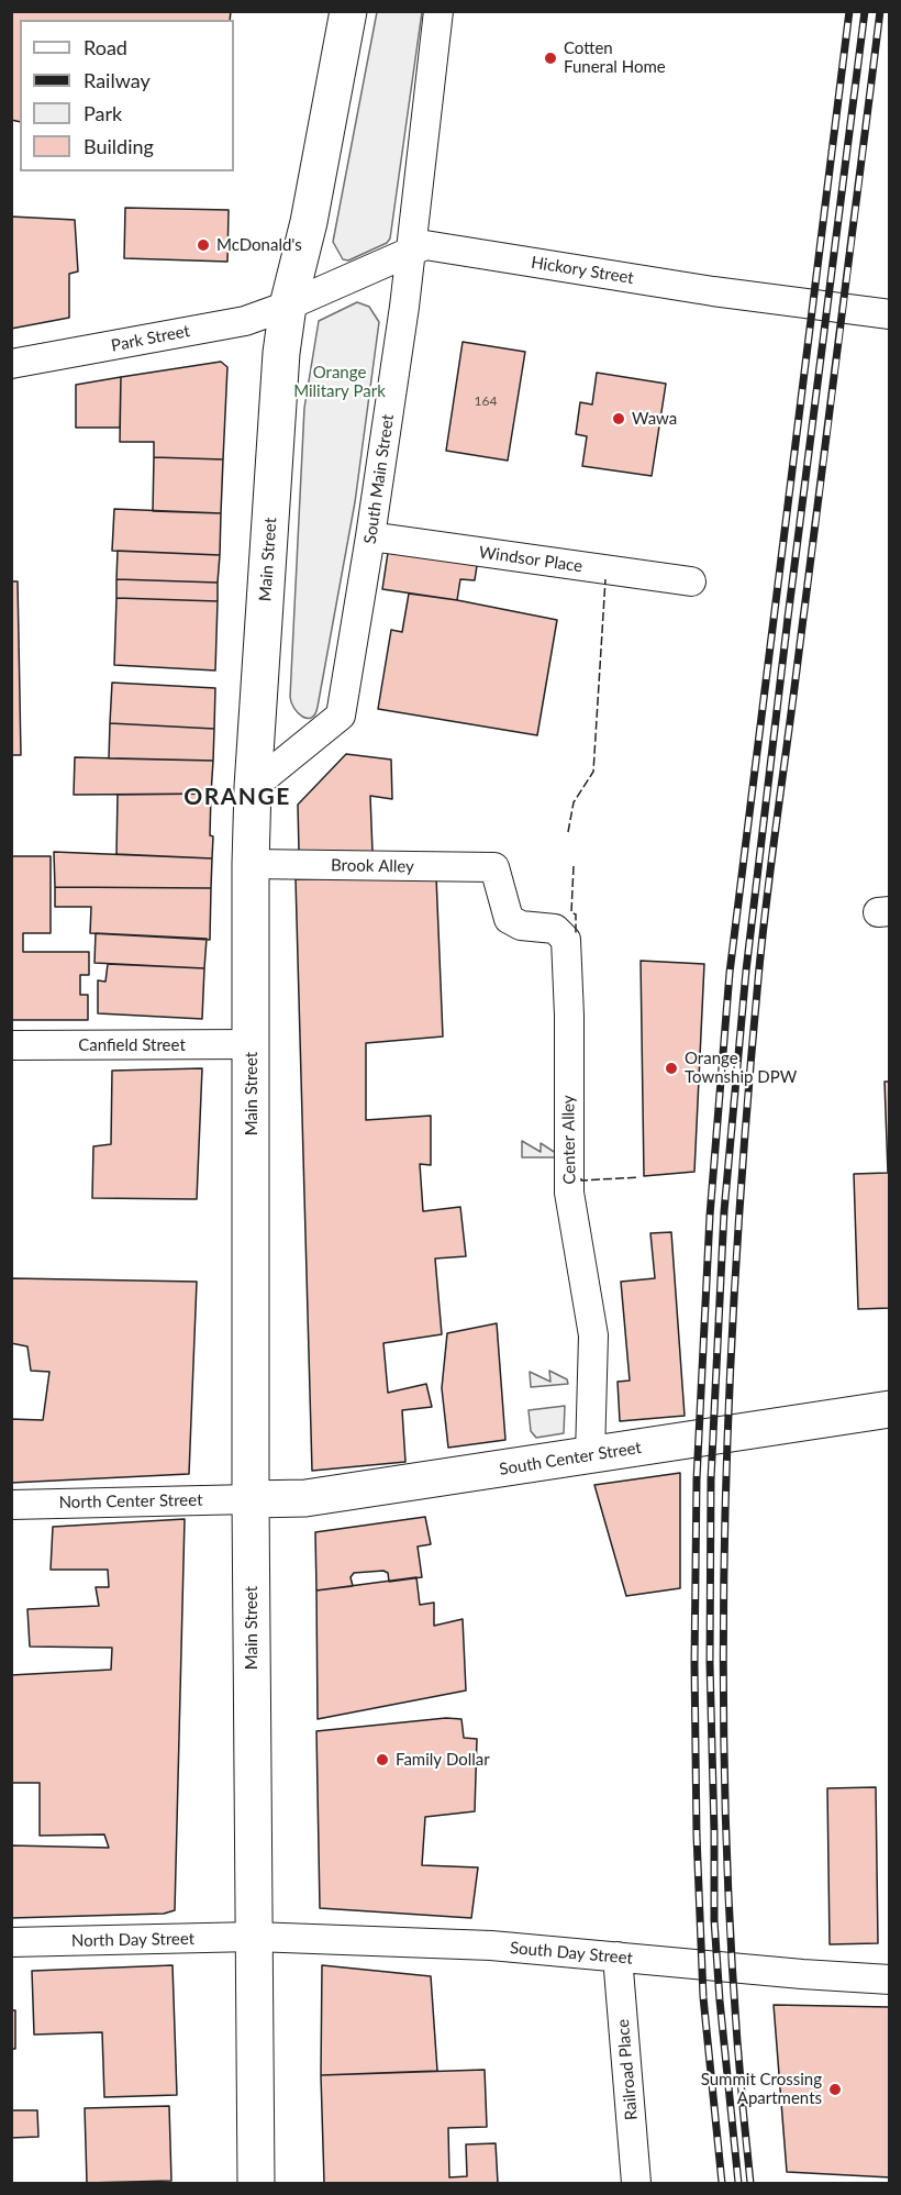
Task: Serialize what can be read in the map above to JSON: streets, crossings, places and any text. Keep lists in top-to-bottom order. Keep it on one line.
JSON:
{"streets":{"main road":["Main Street","South Center Street"],"street":["Hickory Street","Park Street","South Main Street","Windsor Place","Brook Alley","Canfield Street","Center Alley","North Center Street","North Day Street","South Day Street","Railroad Place"]},"crossings":[["Hickory Street","Park Street"],["Hickory Street","South Main Street"],["Hickory Street","Main Street"],["Park Street","Main Street"],["South Main Street","Main Street"],["South Main Street","Windsor Place"],["Main Street","Brook Alley"],["Main Street","Canfield Street"],["Main Street","South Center Street"],["Main Street","North Center Street"],["Main Street","North Day Street"],["Main Street","South Day Street"],["Brook Alley","Center Alley"],["Center Alley","South Center Street"],["South Center Street","North Center Street"],["North Day Street","South Day Street"],["South Day Street","Railroad Place"]],"districts":["ORANGE"],"parks":["Orange Military Park"],"places":["Cotten Funeral Home","McDonald's","Wawa","Orange Township DPW","Family Dollar","Summit Crossing Apartments"],"house_numbers":["164"],"legend":["Road","Railway","Park","Building"]}
